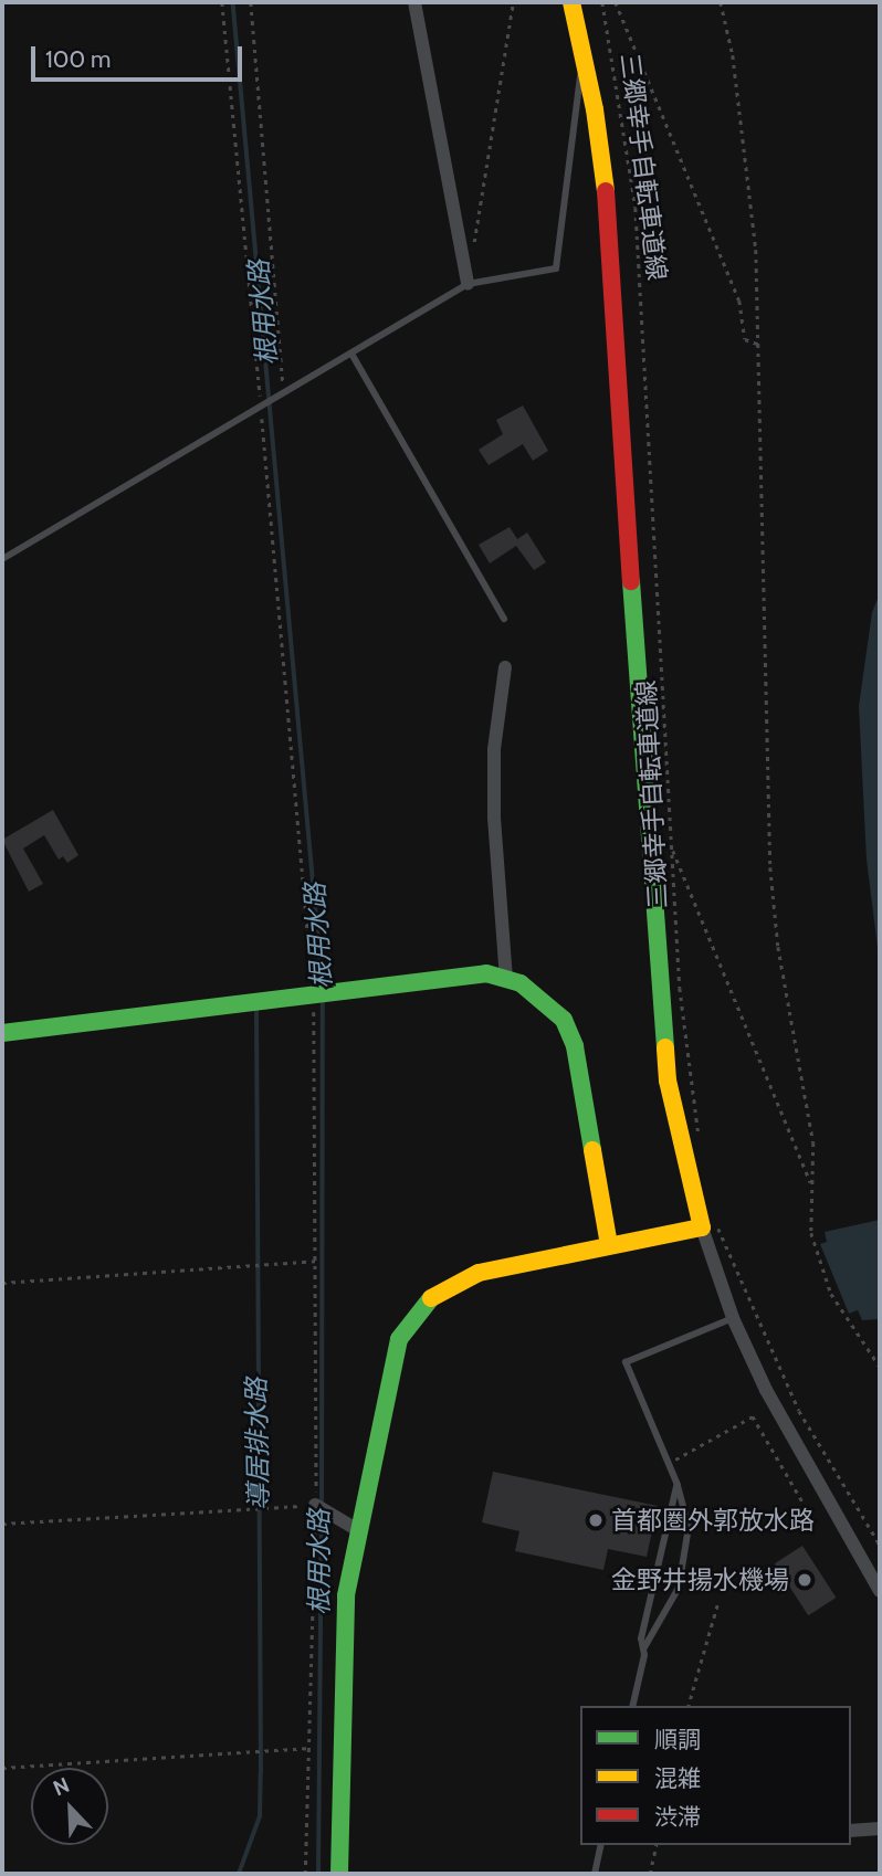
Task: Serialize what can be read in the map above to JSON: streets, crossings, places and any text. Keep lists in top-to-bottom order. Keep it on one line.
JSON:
{"streets":{"path":["三郷幸手自転車道線"]},"water":["根用水路","導居排水路"],"places":["首都圏外郭放水路","金野井揚水機場"],"legend":["順調","混雑","渋滞"],"scale_bar":"100 m","north":"top left"}
